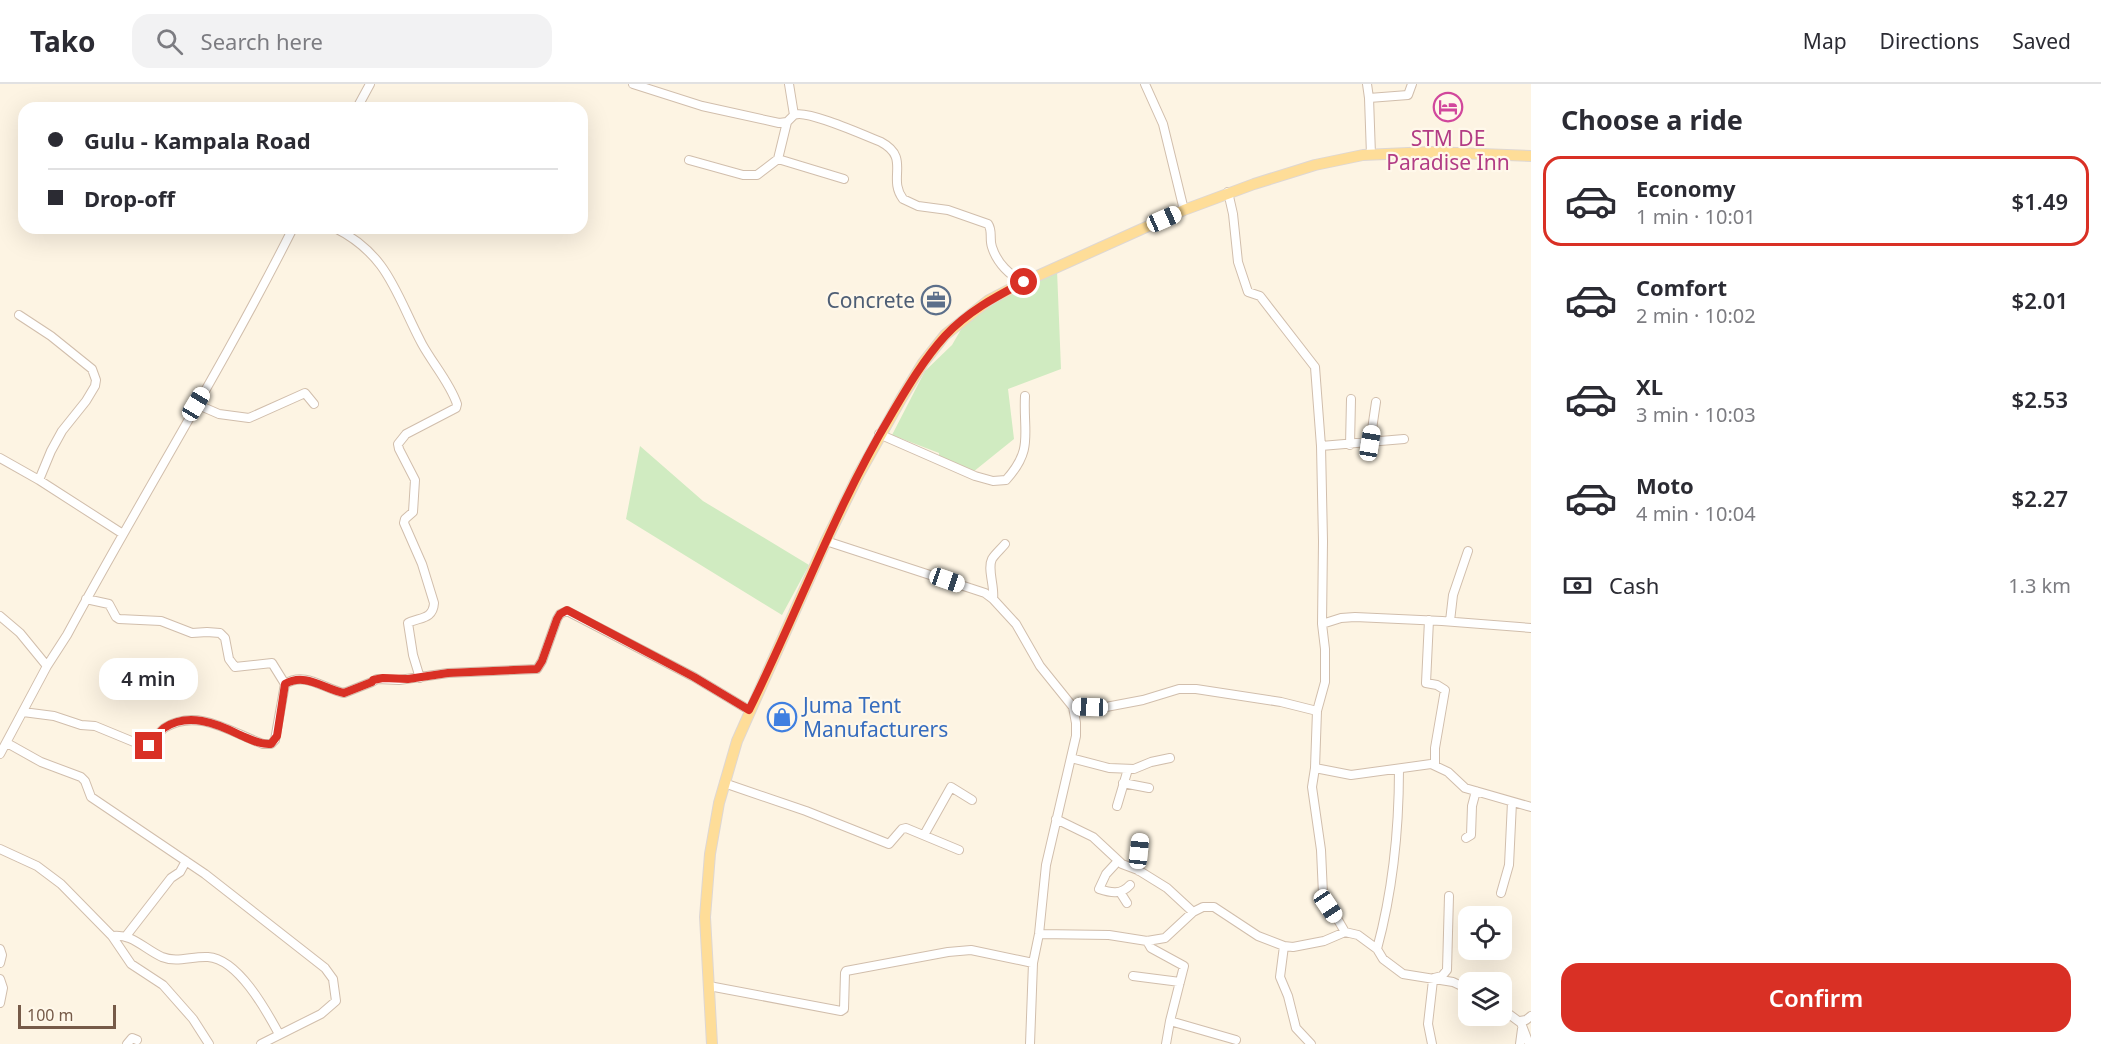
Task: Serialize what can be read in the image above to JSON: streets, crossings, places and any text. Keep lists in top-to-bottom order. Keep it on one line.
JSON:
{"places":{"hotel":["STM DE Paradise Inn"],"office":["Concrete"],"shop":["Juma Tent Manufacturers"]},"scale_bar":"100 m","page":{"header":"Tako","search":"Search here","nav":["Map","Directions","Saved"],"heading":"Choose a ride","banner":["Gulu - Kampala Road","Drop-off"],"list":[{"name":"Economy","note":"1 min · 10:01","value":"$1.49"},{"name":"Comfort","note":"2 min · 10:02","value":"$2.01"},{"name":"XL","note":"3 min · 10:03","value":"$2.53"},{"name":"Moto","note":"4 min · 10:04","value":"$2.27"}],"pay":["Cash","1.3 km"],"bubble":"4 min","buttons":"Confirm","scale":"100 m"}}
